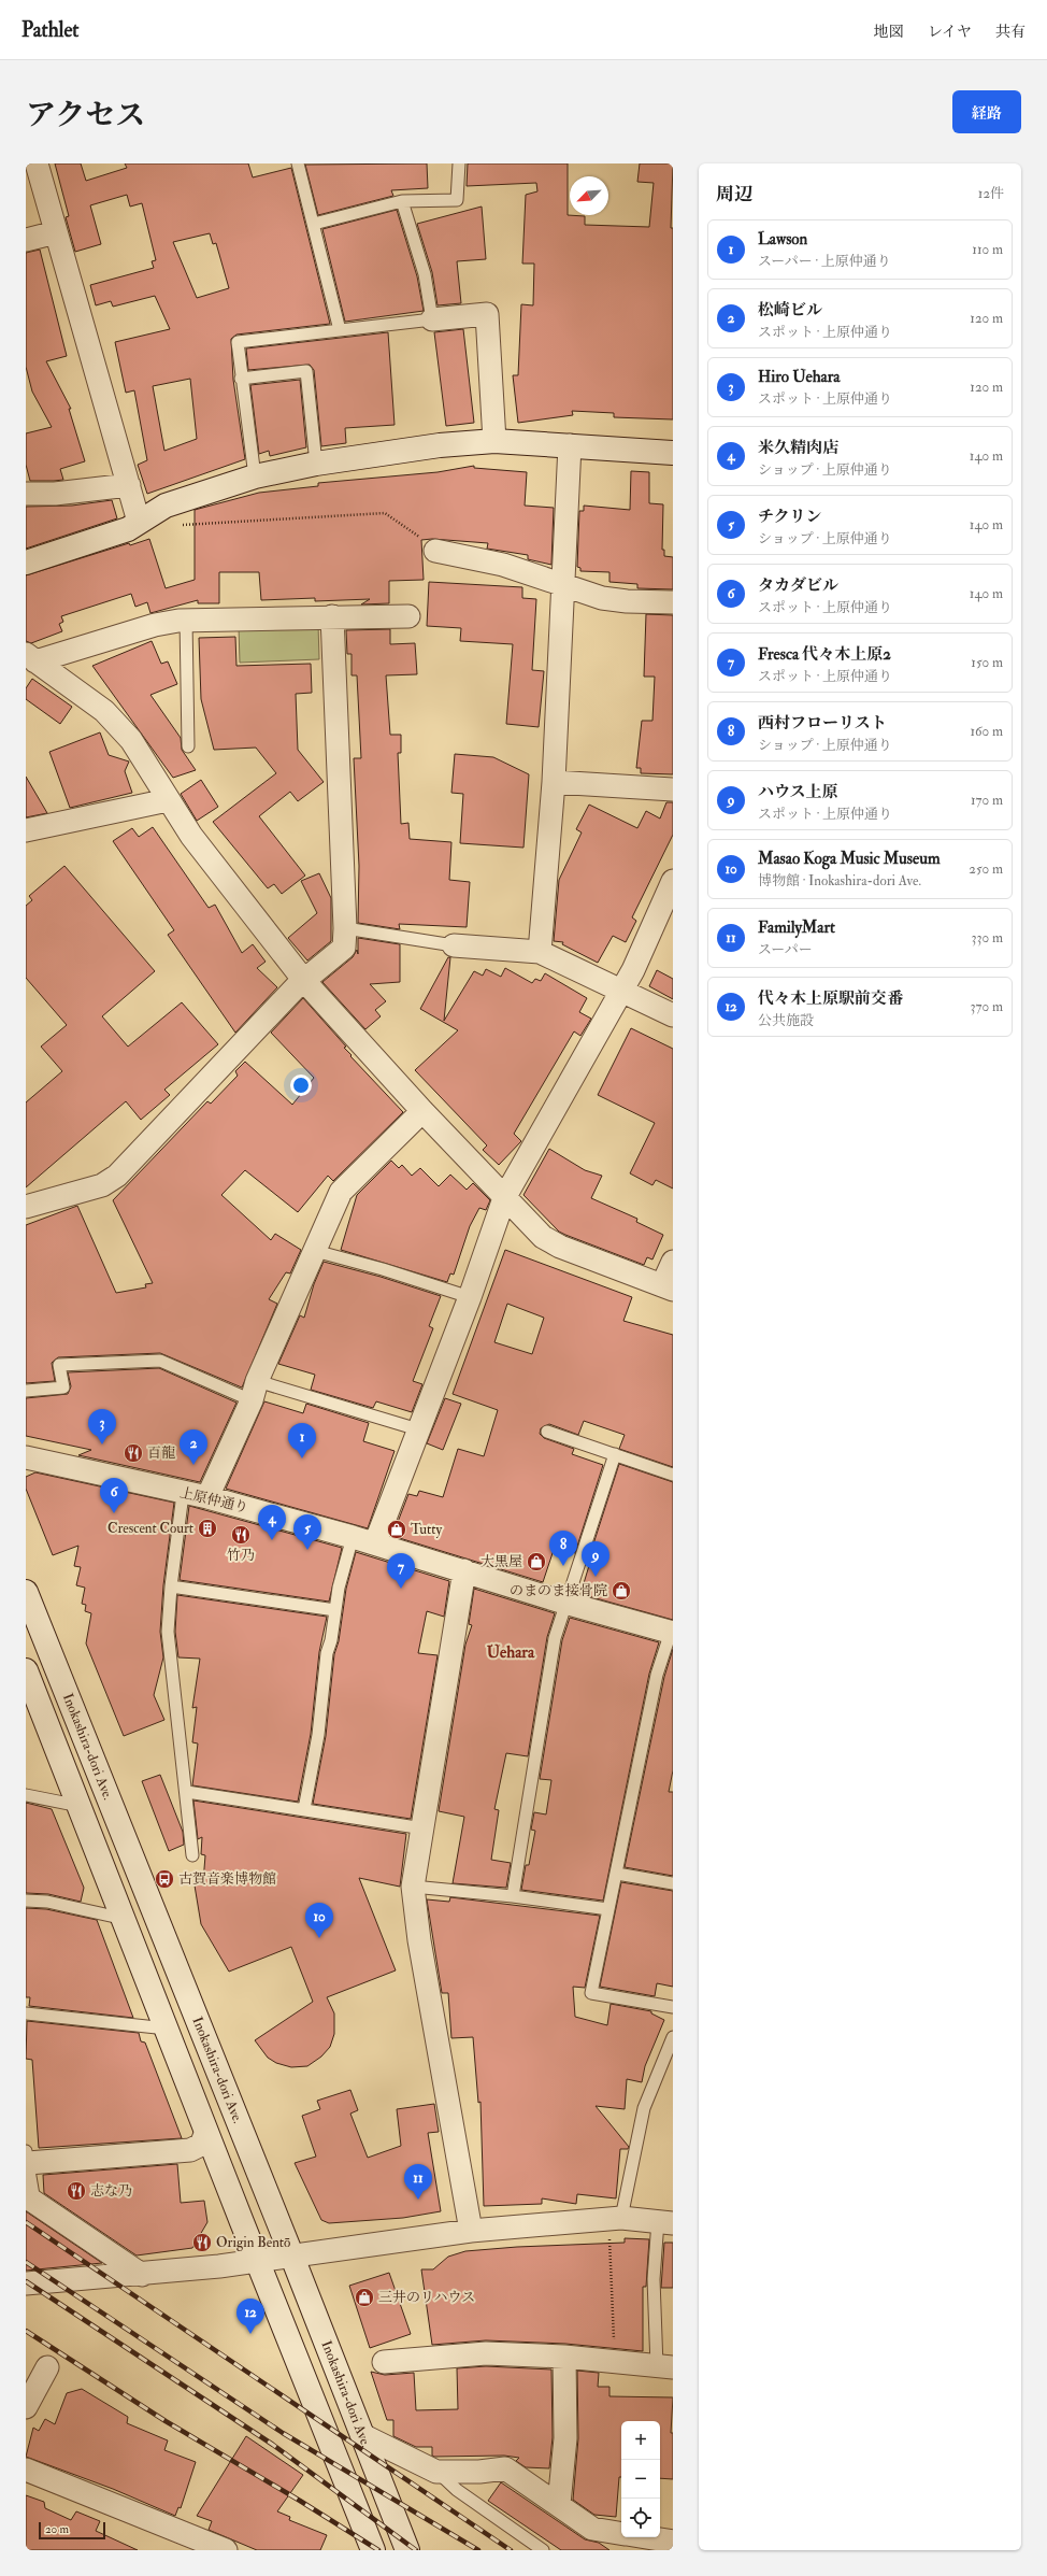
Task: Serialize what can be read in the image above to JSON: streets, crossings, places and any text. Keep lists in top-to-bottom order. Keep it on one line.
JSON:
{"streets":{"main road":["Inokashira-dori Ave."],"street":["上原仲通り"]},"districts":["Uehara"],"places":{"restaurant":["百龍","竹乃","志な乃","Origin Bentō"],"building":["Crescent Court"],"shop":["Tutty","大黒屋","のまのま接骨院","三井のリハウス"],"bus stop":["古賀音楽博物館"]},"scale_bar":"20 m","north":"bottom left","page":{"header":"Pathlet","nav":["地図","レイヤ","共有"],"title":"アクセス","buttons":"経路","heading":["周辺","12件"],"list":[{"mark":"1","name":"Lawson","note":"スーパー · 上原仲通り","value":"110 m"},{"mark":"2","name":"松崎ビル","note":"スポット · 上原仲通り","value":"120 m"},{"mark":"3","name":"Hiro Uehara","note":"スポット · 上原仲通り","value":"120 m"},{"mark":"4","name":"米久精肉店","note":"ショップ · 上原仲通り","value":"140 m"},{"mark":"5","name":"チクリン","note":"ショップ · 上原仲通り","value":"140 m"},{"mark":"6","name":"タカダビル","note":"スポット · 上原仲通り","value":"140 m"},{"mark":"7","name":"Fresca 代々木上原2","note":"スポット · 上原仲通り","value":"150 m"},{"mark":"8","name":"西村フローリスト","note":"ショップ · 上原仲通り","value":"160 m"},{"mark":"9","name":"ハウス上原","note":"スポット · 上原仲通り","value":"170 m"},{"mark":"10","name":"Masao Koga Music Museum","note":"博物館 · Inokashira-dori Ave.","value":"250 m"},{"mark":"11","name":"FamilyMart","note":"スーパー","value":"330 m"},{"mark":"12","name":"代々木上原駅前交番","note":"公共施設","value":"370 m"}],"pins":["3","1","2","6","4","5","8","9","7","10","11","12"],"map_buttons":["+","−"],"scale":"20 m"}}
